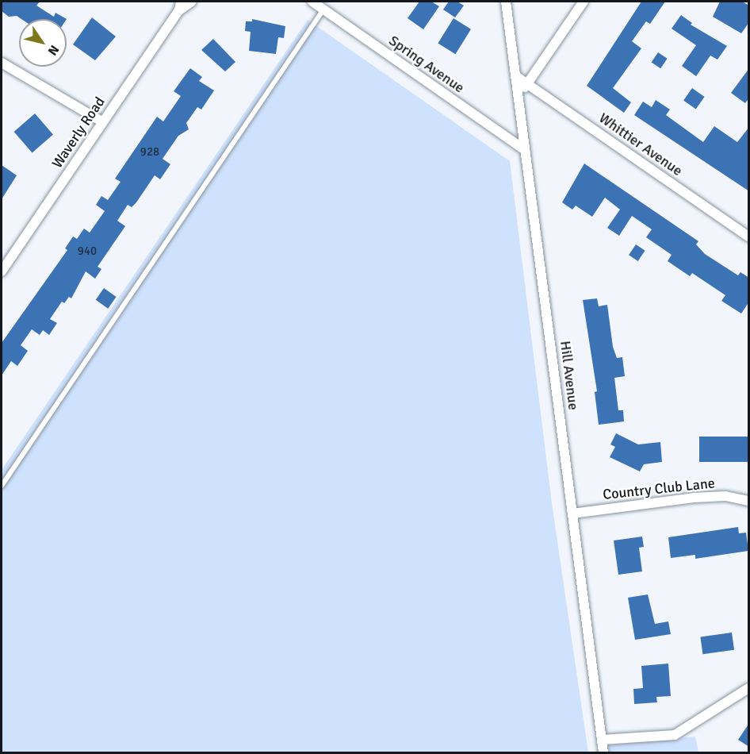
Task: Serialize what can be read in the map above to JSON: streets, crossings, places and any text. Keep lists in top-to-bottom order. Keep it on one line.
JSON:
{"streets":{"street":["Spring Avenue","Waverly Road","Whittier Avenue","Hill Avenue","Country Club Lane"]},"crossings":[["Spring Avenue","Hill Avenue"],["Whittier Avenue","Hill Avenue"],["Hill Avenue","Country Club Lane"]],"house_numbers":["928","940"],"north":"bottom right"}
